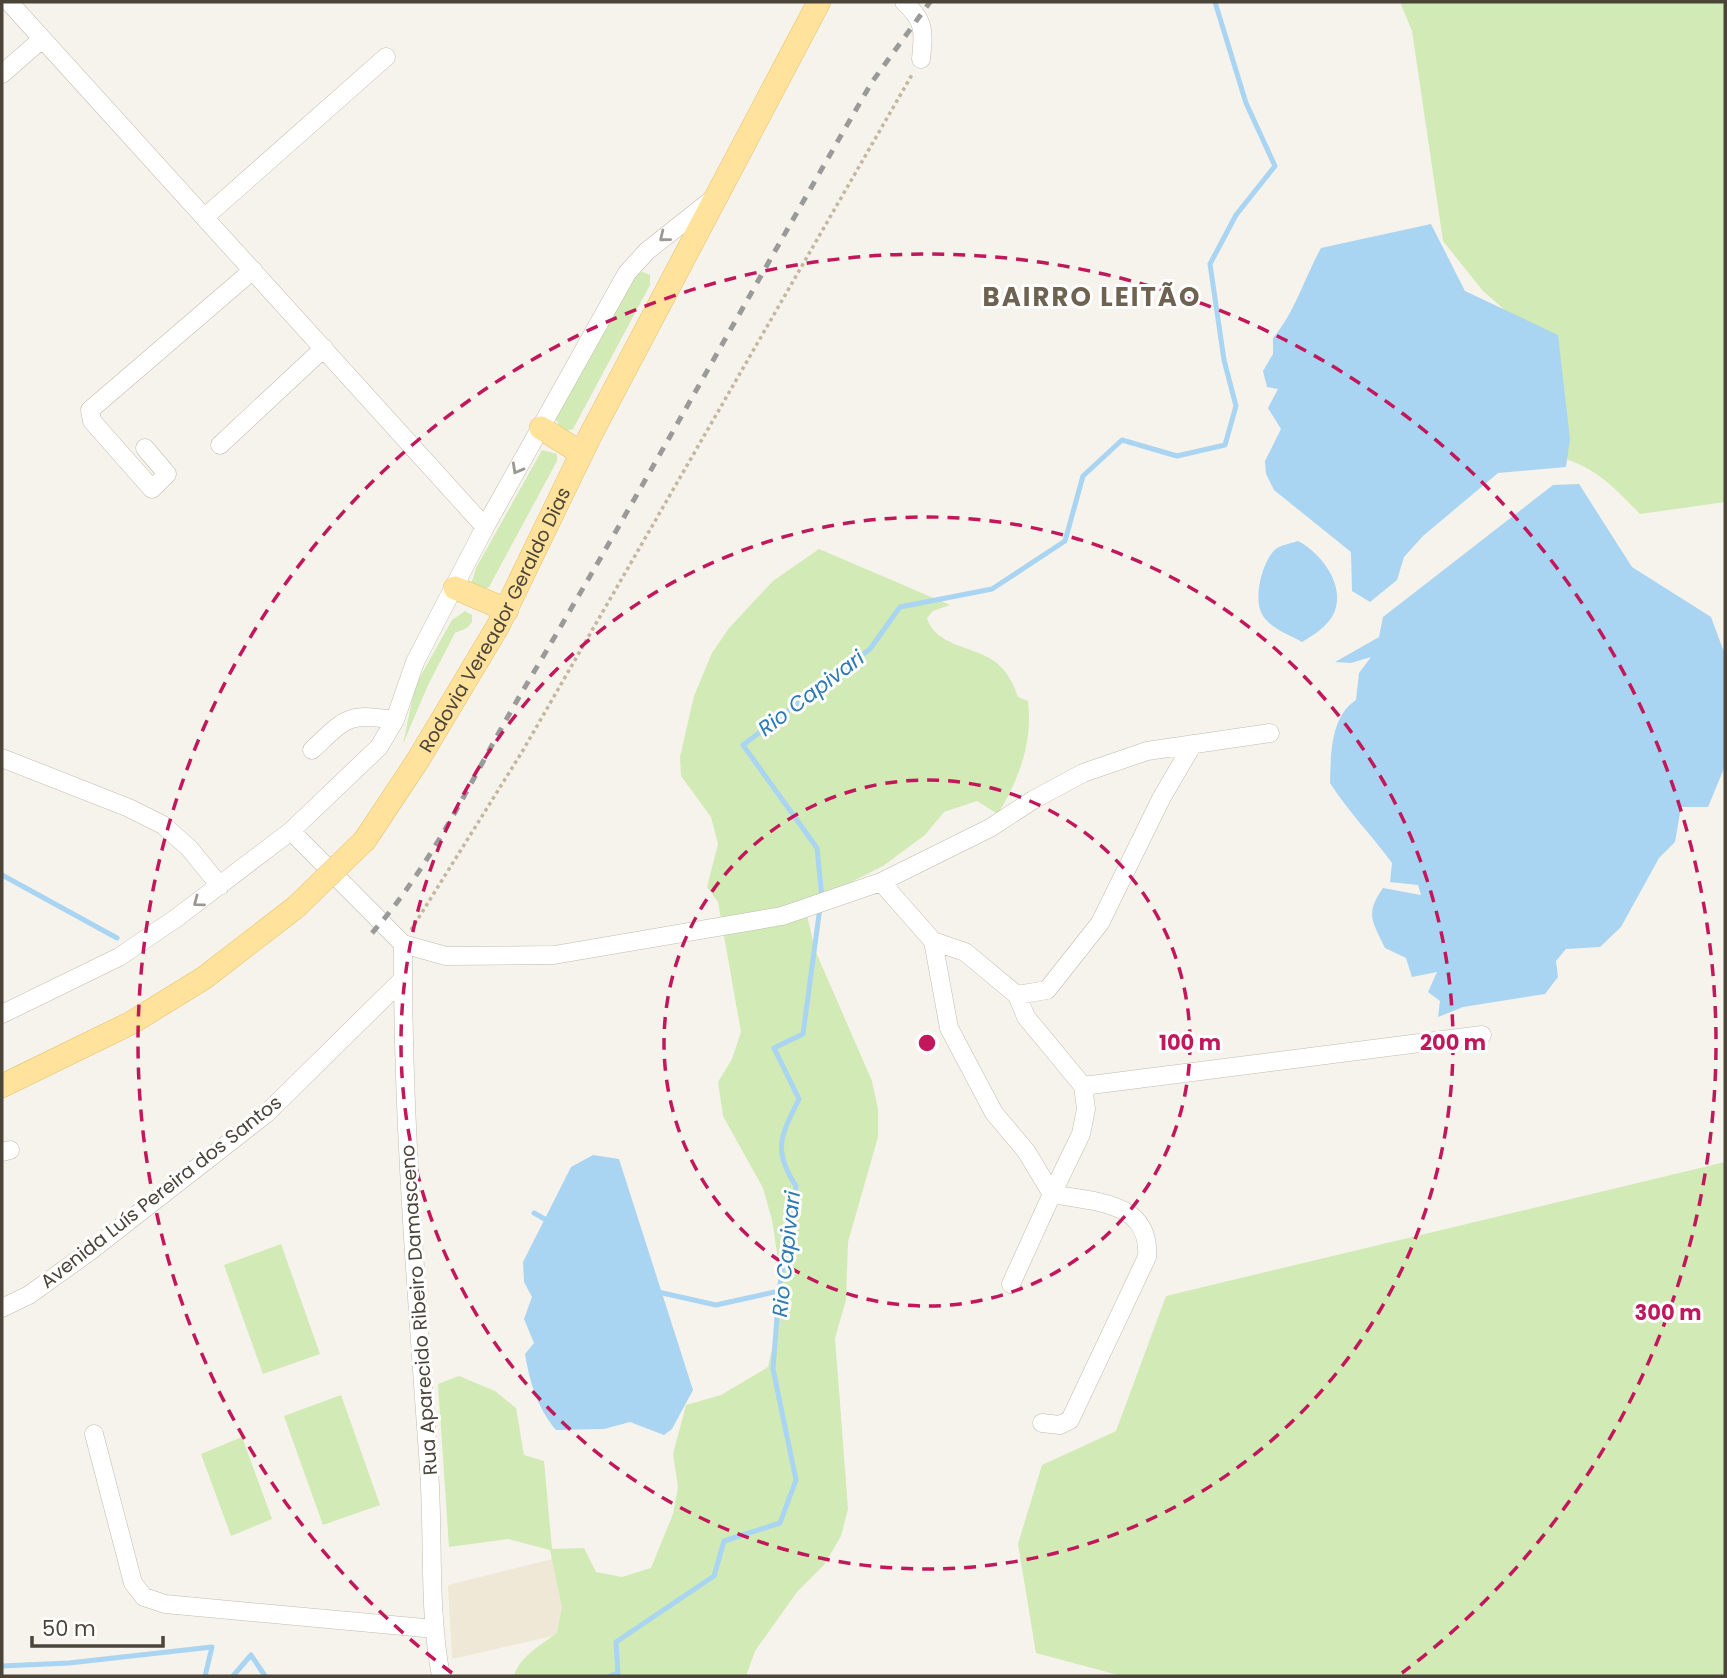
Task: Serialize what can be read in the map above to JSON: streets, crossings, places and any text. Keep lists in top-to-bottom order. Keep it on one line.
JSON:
{"streets":{"main road":["Rodovia Vereador Geraldo Dias"],"street":["Avenida Luís Pereira dos Santos","Rua Aparecido Ribeiro Damasceno"]},"crossings":[["Avenida Luís Pereira dos Santos","Rua Aparecido Ribeiro Damasceno"]],"districts":["BAIRRO LEITÃO"],"water":["Rio Capivari"],"scale_bar":"50 m","rings":["100 m","200 m","300 m"]}
